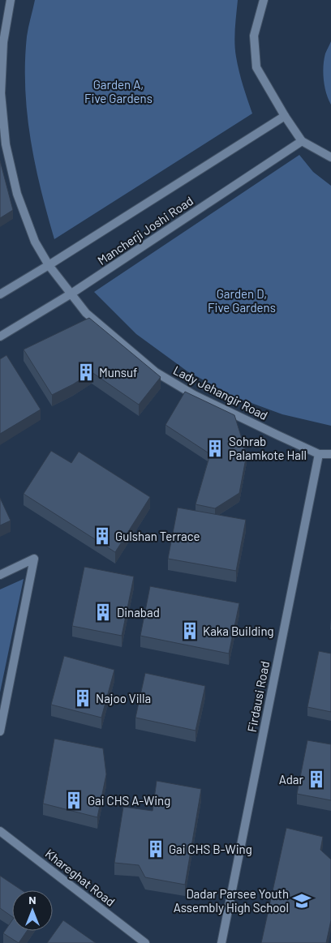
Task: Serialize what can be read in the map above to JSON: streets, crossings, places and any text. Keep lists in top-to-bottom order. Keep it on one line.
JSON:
{"streets":{"street":["Mancherji Joshi Road","Lady Jehangir Road","Firdausi Road","Khareghat Road"]},"crossings":[["Mancherji Joshi Road","Lady Jehangir Road"],["Lady Jehangir Road","Firdausi Road"]],"parks":["Garden A, Five Gardens","Garden D, Five Gardens"],"places":{"building":["Munsuf","Sohrab Palamkote Hall","Gulshan Terrace","Dinabad","Kaka Building","Najoo Villa","Adar","Gai CHS A-Wing","Gai CHS B-Wing"],"school or university":["Dadar Parsee Youth Assembly High School"]},"north":"top"}
